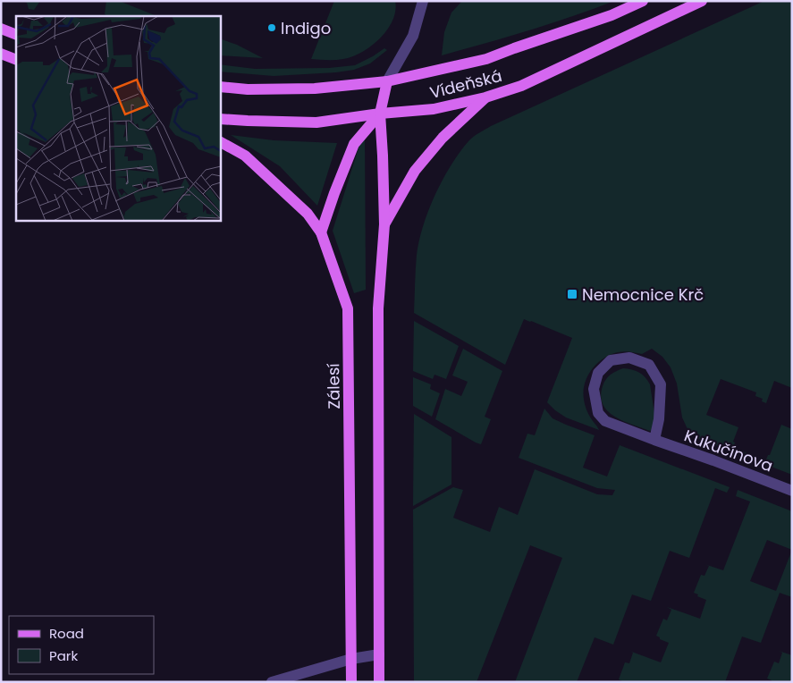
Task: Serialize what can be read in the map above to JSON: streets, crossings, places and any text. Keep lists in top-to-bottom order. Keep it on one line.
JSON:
{"streets":{"main road":["Vídeňská","Zálesí"],"street":["Kukučínova"]},"places":{"other":["Indigo"],"transit":["Nemocnice Krč"]},"legend":["Road","Park"]}
